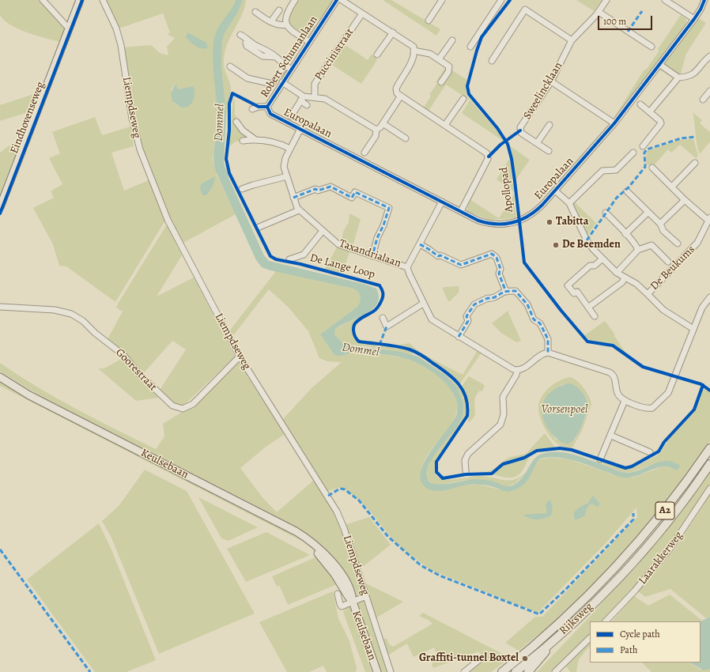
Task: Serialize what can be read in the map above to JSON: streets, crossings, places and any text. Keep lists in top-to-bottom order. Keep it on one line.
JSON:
{"streets":{"highway":["A2","Rijksweg"],"main road":["Eindhovenseweg","Keulsebaan"],"street":["Puccinistraat","Robert Schumanlaan","Sweelincklaan","Liempdseweg","Europalaan","Taxandrialaan","De Beukums","Goorestraat","Laarakkerweg"],"cycle path":["Apollopad","De Lange Loop"]},"crossings":[["Puccinistraat","Robert Schumanlaan"],["Robert Schumanlaan","Europalaan"],["Liempdseweg","Goorestraat"],["Europalaan","Taxandrialaan"],["Europalaan","De Beukums"],["A2","Rijksweg"]],"water":["Dommel","Vorsenpoel"],"places":["Tabitta","De Beemden","Graffiti-tunnel Boxtel"],"legend":["Cycle path","Path"],"scale_bar":"100 m"}
